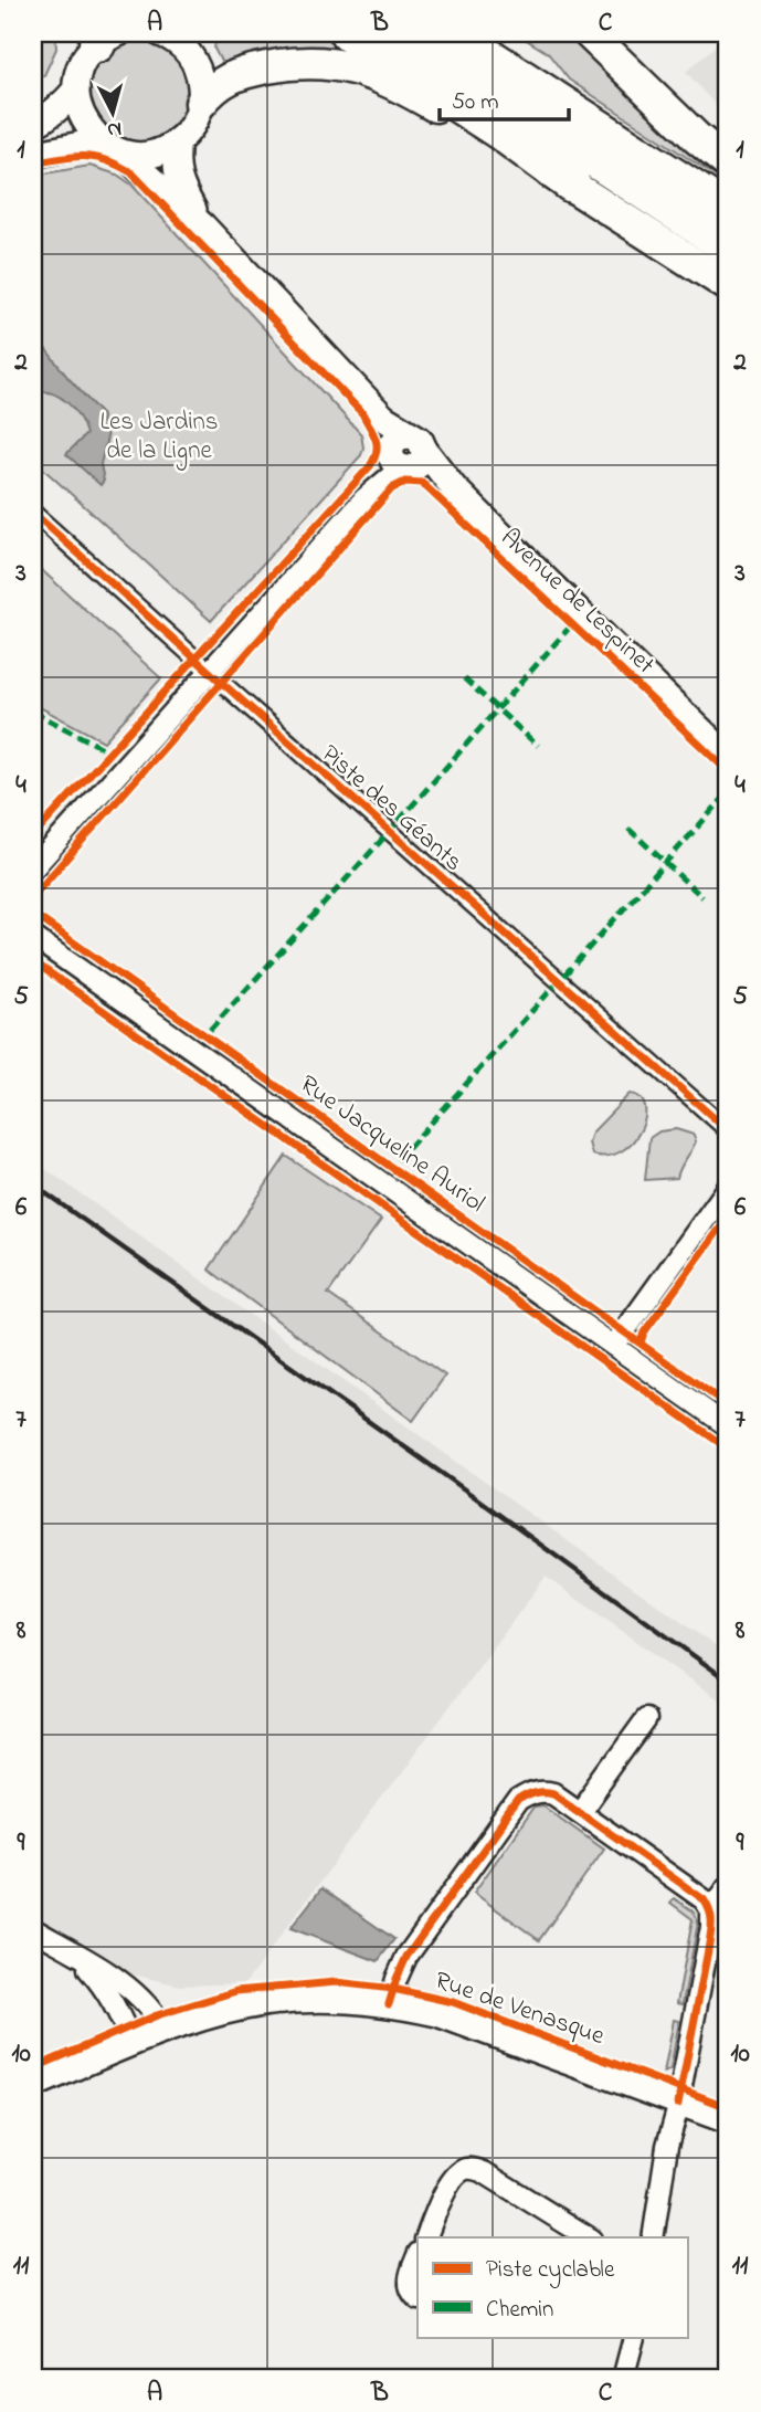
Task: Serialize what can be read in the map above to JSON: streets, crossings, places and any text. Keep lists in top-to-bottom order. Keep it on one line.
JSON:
{"streets":{"street":["Avenue de Lespinet","Piste des Géants","Rue Jacqueline Auriol","Rue de Venasque"]},"parks":["Les Jardins de la Ligne"],"legend":["Piste cyclable","Chemin"],"scale_bar":"50 m","north":"bottom","grid":{"columns":["A","B","C"],"rows":["1","2","3","4","5","6","7","8","9","10","11"]}}
